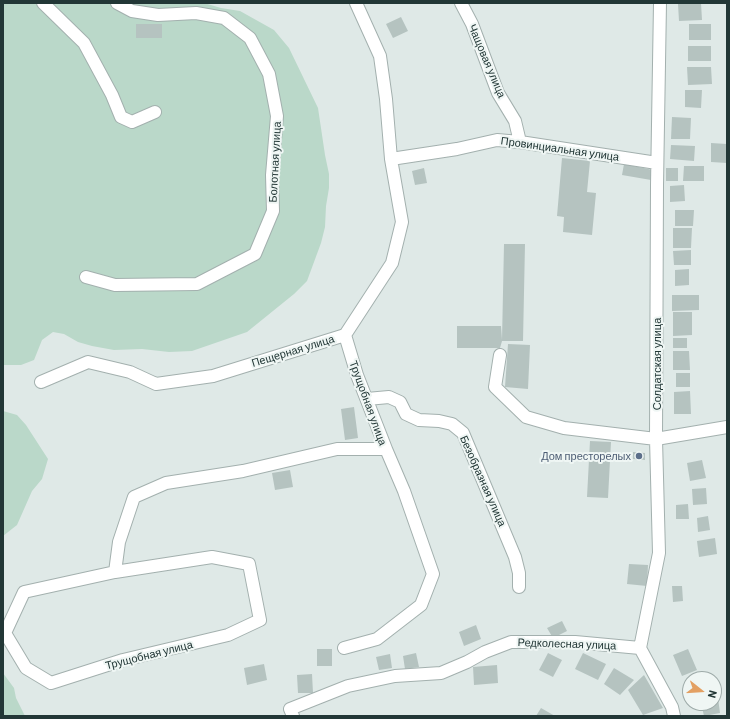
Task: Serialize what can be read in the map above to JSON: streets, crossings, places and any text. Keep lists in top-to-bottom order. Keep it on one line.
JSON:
{"streets":{"street":["Чащовая улица","Провинциальная улица","Болотная улица","Пещерная улица","Солдатская улица","Трущобная улица","Безобразная улица","Редколесная улица"]},"crossings":[["Чащовая улица","Провинциальная улица"],["Провинциальная улица","Пещерная улица"],["Провинциальная улица","Солдатская улица"],["Пещерная улица","Трущобная улица"],["Солдатская улица","Редколесная улица"],["Трущобная улица","Безобразная улица"]],"places":["Дом престорелых"],"north":"right"}
